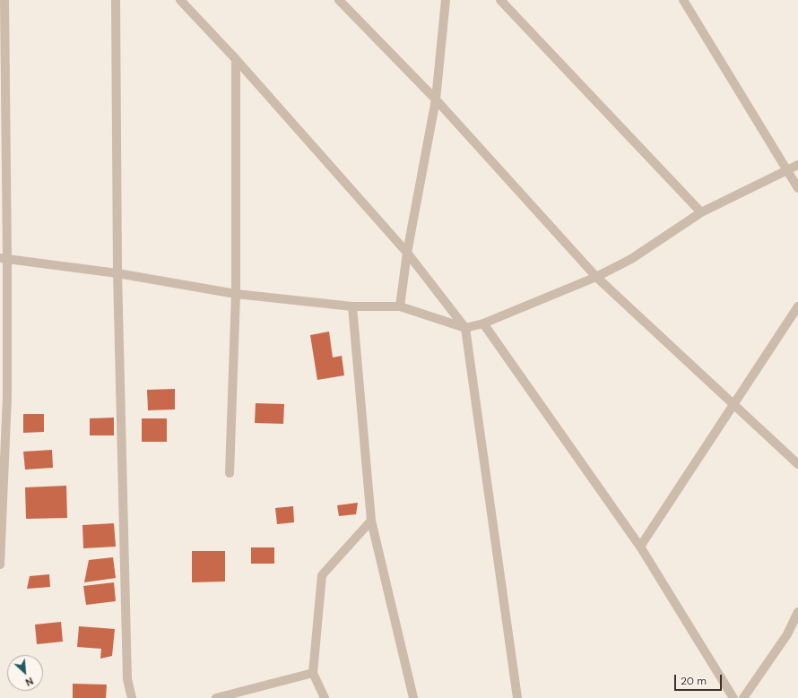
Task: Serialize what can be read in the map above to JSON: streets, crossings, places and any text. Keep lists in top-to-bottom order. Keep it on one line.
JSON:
{"scale_bar":"20 m","north":"bottom right"}
